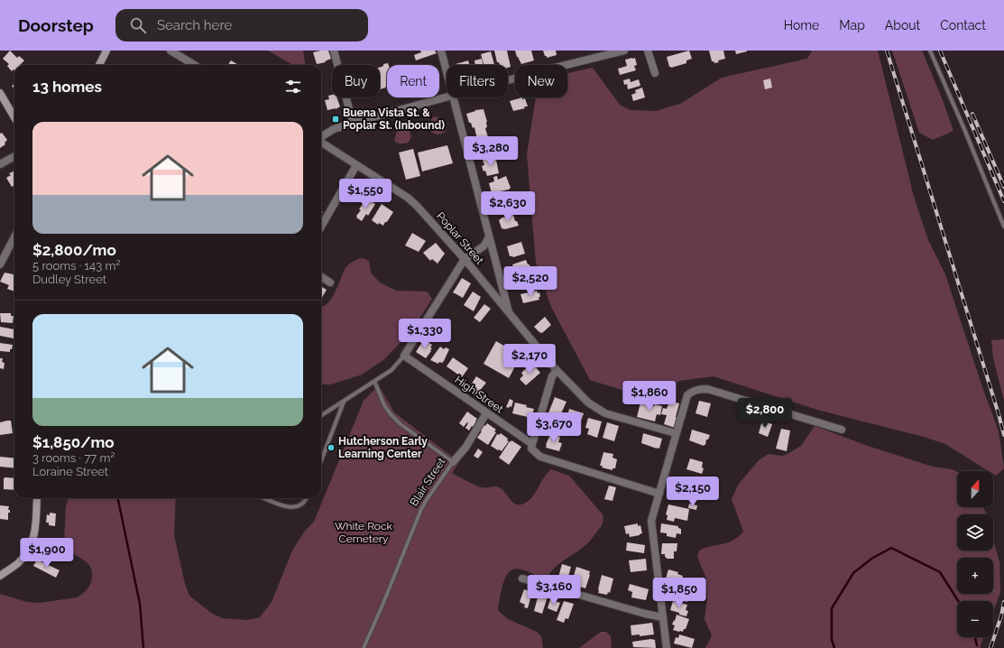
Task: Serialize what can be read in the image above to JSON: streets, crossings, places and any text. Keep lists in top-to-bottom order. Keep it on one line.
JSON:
{"streets":{"street":["Poplar Street","High Street","Blair Street"]},"crossings":[["High Street","Blair Street"]],"parks":["White Rock Cemetery"],"places":{"transit":["Buena Vista St. & Poplar St. (Inbound)"],"other":["Hutcherson Early Learning Center"]},"north":"top","page":{"header":"Doorstep","search":"Search here","nav":["Home","Map","About","Contact"],"chip":["Buy","Rent","Filters","New"],"heading":"13 homes","list":[{"name":"$2,800/mo","note":"5 rooms · 143 m² · Dudley Street"},{"name":"$1,850/mo","note":"3 rooms · 77 m² · Loraine Street"}],"price":["$3,280","$1,550","$2,630","$2,520","$1,330","$2,170","$1,860","$2,800","$3,670","$2,150","$1,900","$3,160","$1,850"],"map_buttons":["+","−"]}}
